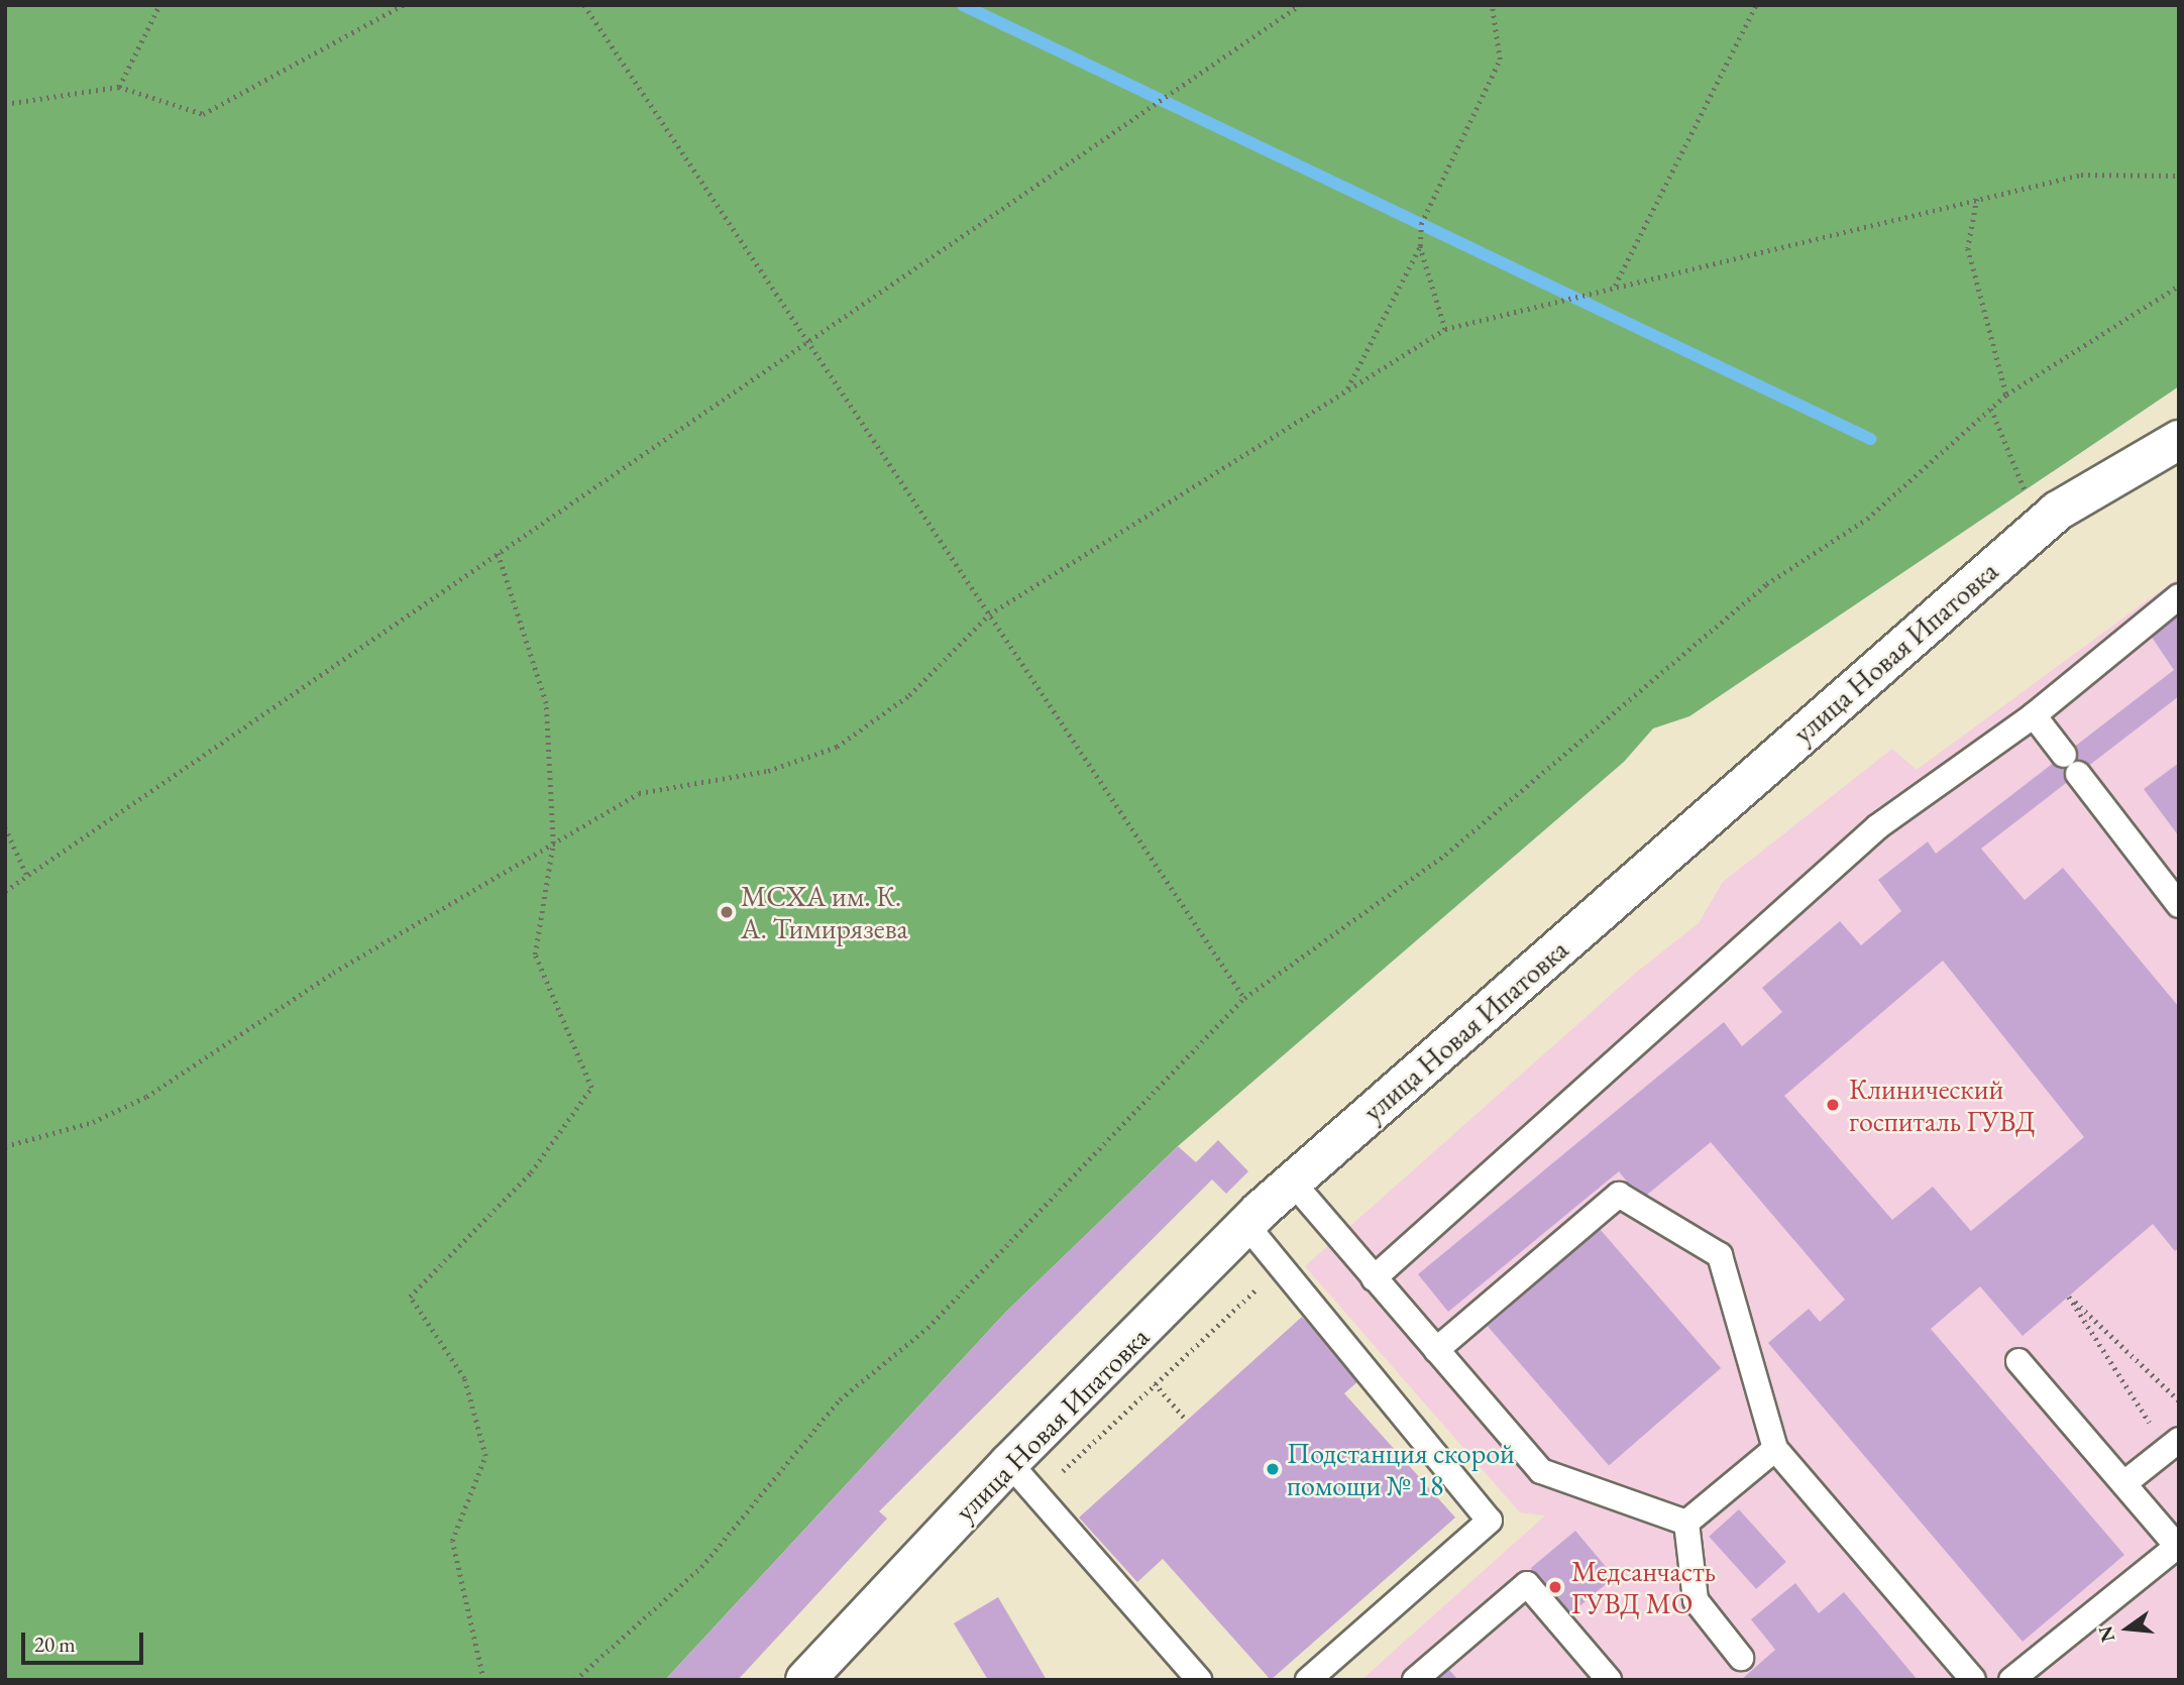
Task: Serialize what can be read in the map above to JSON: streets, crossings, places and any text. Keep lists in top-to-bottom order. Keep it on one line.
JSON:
{"streets":{"street":["улица Новая Ипатовка"]},"places":["МСХА им. К. А. Тимирязева","Клинический госпиталь ГУВД","Подстанция скорой помощи № 18","Медсанчасть ГУВД МО"],"scale_bar":"20 m","north":"left"}
